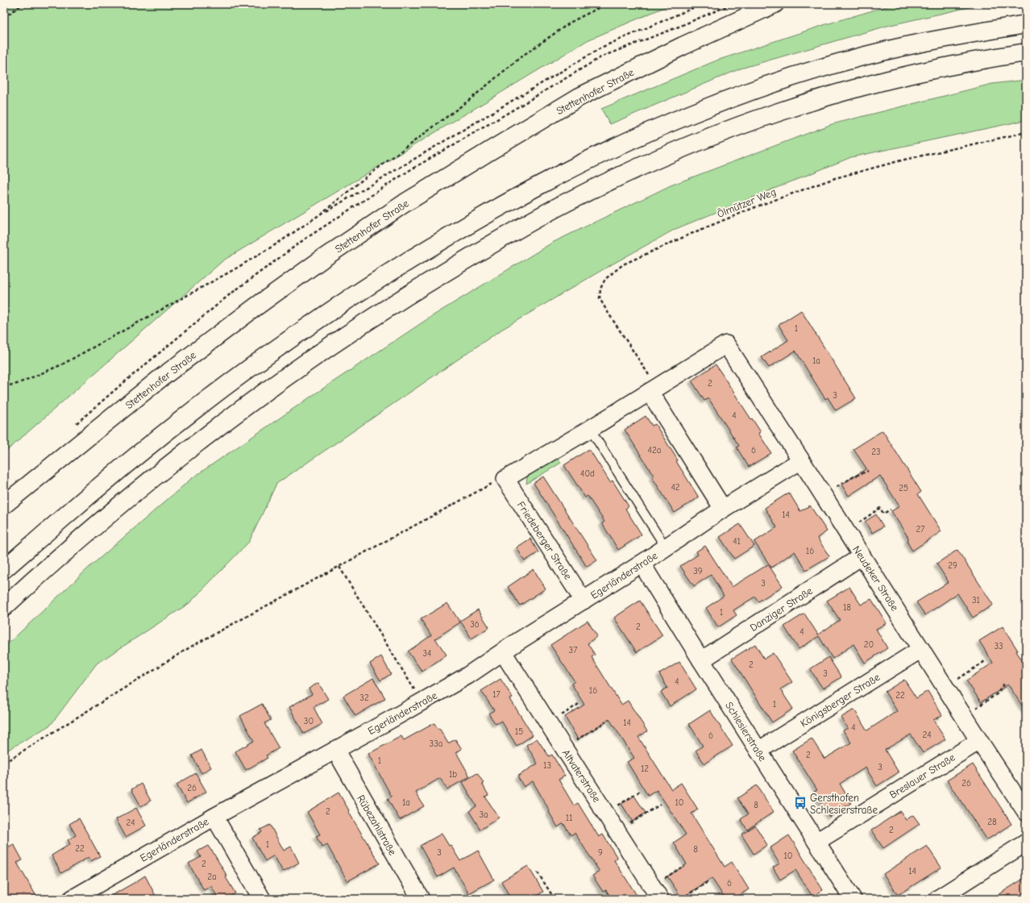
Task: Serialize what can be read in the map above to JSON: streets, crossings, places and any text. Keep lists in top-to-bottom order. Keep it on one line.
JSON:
{"streets":{"main road":["Stettenhofer Straße"],"street":["Friedeberger Straße","Egerländerstraße","Neudeker Straße","Danziger Straße","Königsberger Straße","Schlesierstraße","Altvaterstraße","Breslauer Straße","Rübezahlstraße"],"path":["Ölmützer Weg"]},"crossings":[["Ölmützer Weg","Neudeker Straße"],["Friedeberger Straße","Egerländerstraße"],["Egerländerstraße","Neudeker Straße"],["Egerländerstraße","Schlesierstraße"],["Egerländerstraße","Altvaterstraße"],["Egerländerstraße","Rübezahlstraße"],["Neudeker Straße","Danziger Straße"],["Neudeker Straße","Königsberger Straße"],["Neudeker Straße","Breslauer Straße"],["Danziger Straße","Schlesierstraße"],["Königsberger Straße","Schlesierstraße"],["Schlesierstraße","Breslauer Straße"]],"places":{"bus stop":["Gersthofen Schlesierstraße"]},"house_numbers":["1","1a","2","3","4","42a","6","23","40d","42","25","14","27","41","16","29","39","3","31","18","1","36","2","4","20","33","37","34","2","3","4","16","17","22","32","1","30","14","4","15","24","6","33a","2","1","13","3","12","1b","26","26","1a","10","8","2","3a","11","28","24","2","1","22","8","3","9","10","2","14","2a","6"]}
